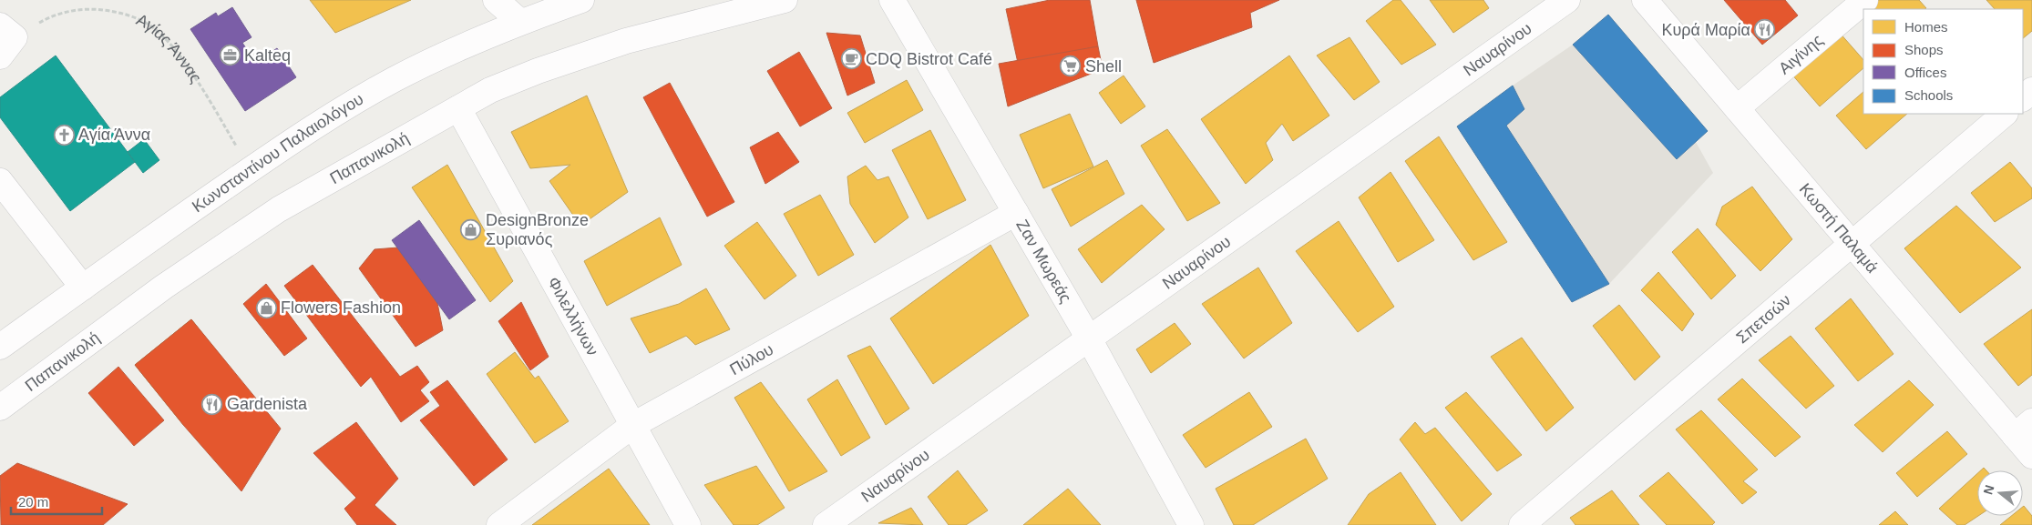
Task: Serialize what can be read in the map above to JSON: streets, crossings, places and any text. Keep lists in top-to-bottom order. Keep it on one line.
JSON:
{"streets":{"street":["Ναυαρίνου","Αιγίνης","Κωνσταντίνου Παλαιολόγου","Παπανικολή","Κωστή Παλαμά","Ζαν Μωρεάς","Φιλελλήνων","Σπετσών","Πύλου"],"path":["Αγίας Άννας"]},"crossings":[["Ναυαρίνου","Ζαν Μωρεάς"],["Αγίας Άννας","Κωνσταντίνου Παλαιολόγου"],["Αιγίνης","Κωστή Παλαμά"],["Παπανικολή","Φιλελλήνων"],["Κωστή Παλαμά","Σπετσών"],["Ζαν Μωρεάς","Πύλου"],["Φιλελλήνων","Πύλου"]],"places":{"restaurant":["Κυρά Μαρία","Gardenista"],"office":["Kalteq"],"cafe":["CDQ Bistrot Café"],"supermarket":["Shell"],"church":["Αγία Άννα"],"shop":["DesignBronze Συριανός","Flowers Fashion"]},"legend":["Homes","Shops","Offices","Schools"],"scale_bar":"20 m","north":"left"}
